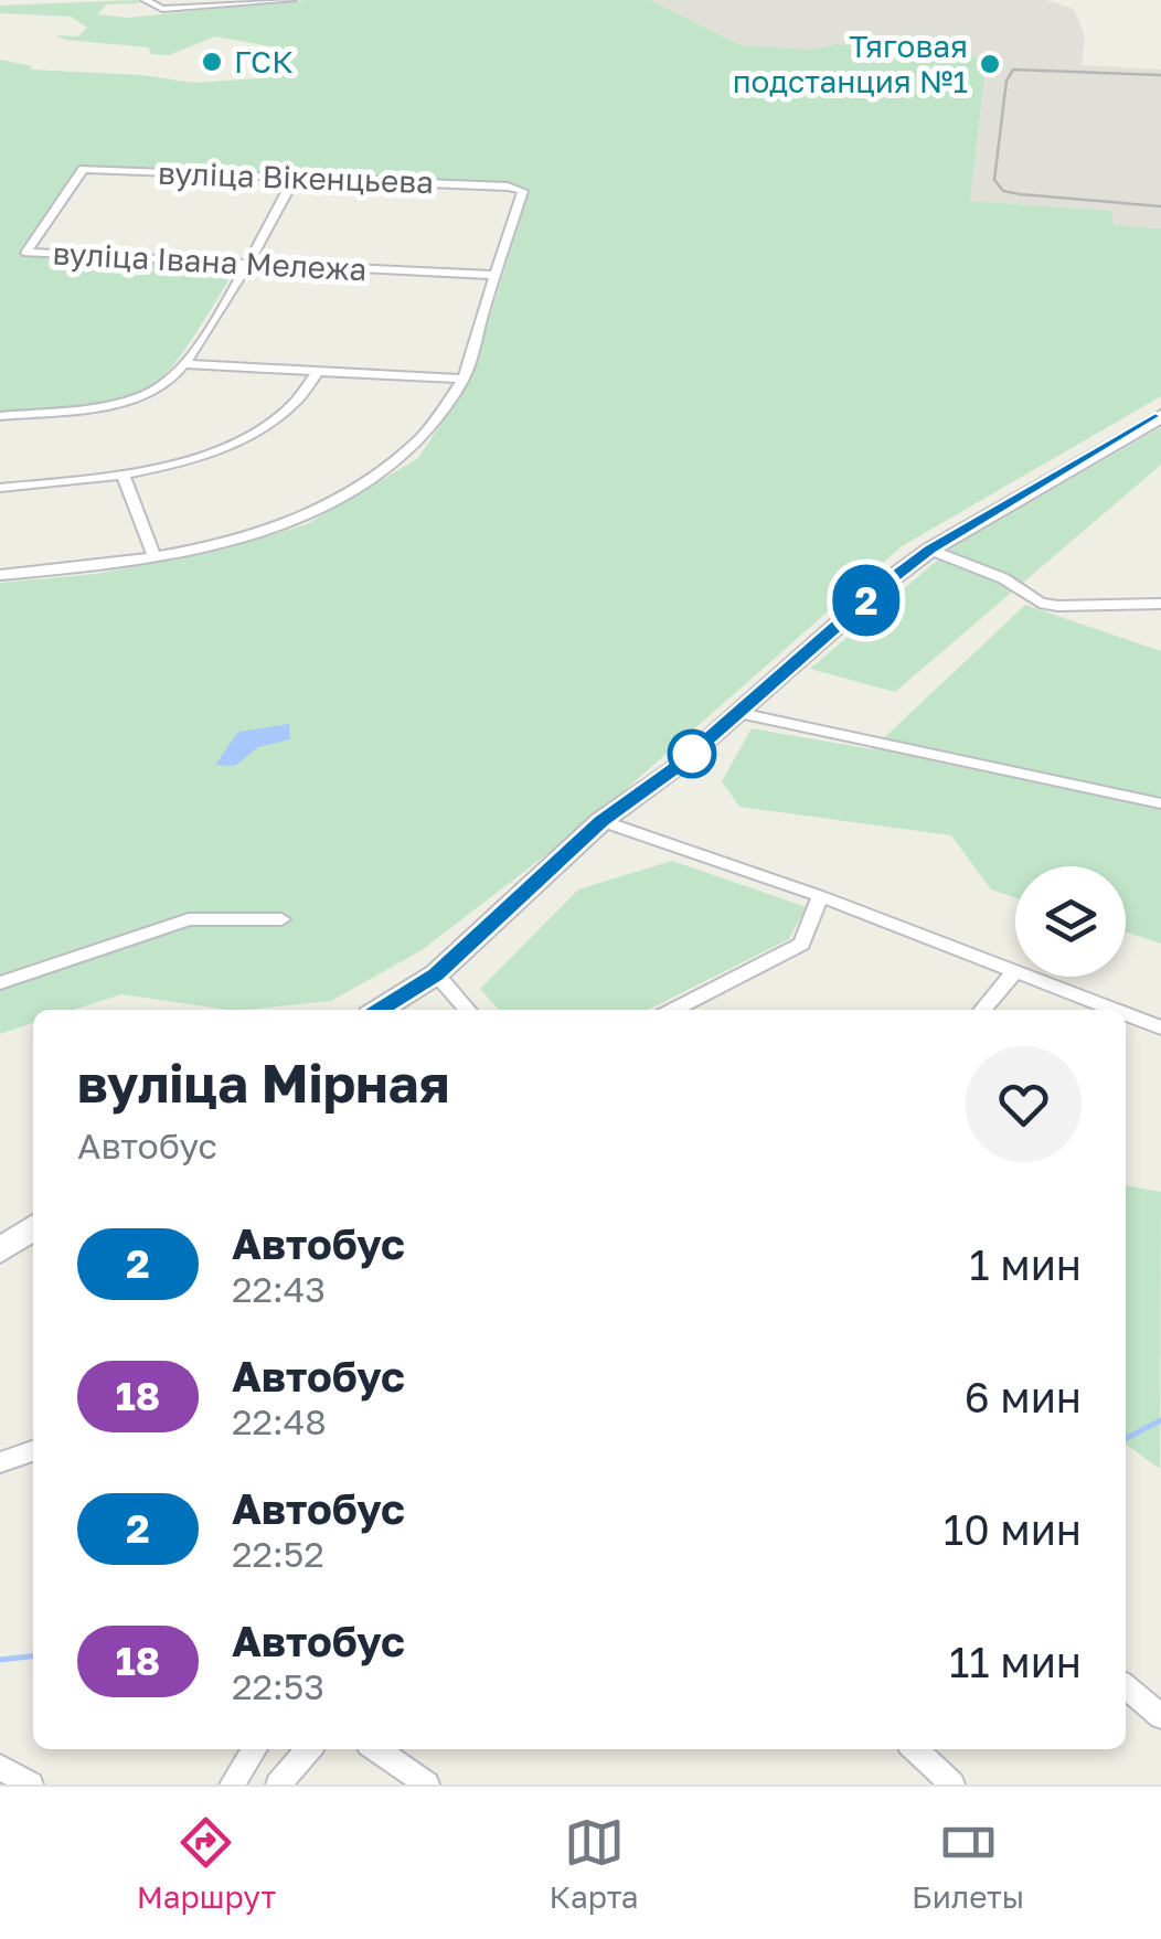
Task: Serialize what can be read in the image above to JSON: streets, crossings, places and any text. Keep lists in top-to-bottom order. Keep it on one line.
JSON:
{"streets":{"street":["вуліца Вікенцьева","вуліца Івана Мележа"]},"crossings":[["вуліца Вікенцьева","вуліца Івана Мележа"]],"places":["ГСК","Тяговая подстанция №1"],"lines":["bus line 2"],"page":{"on_map":"2","heading":["вуліца Мірная","Автобус"],"list":[{"mark":"2","name":"Автобус","note":"22:43","value":"1 мин"},{"mark":"18","name":"Автобус","note":"22:48","value":"6 мин"},{"mark":"2","name":"Автобус","note":"22:52","value":"10 мин"},{"mark":"18","name":"Автобус","note":"22:53","value":"11 мин"}],"tabs":["Маршрут","Карта","Билеты"]}}
